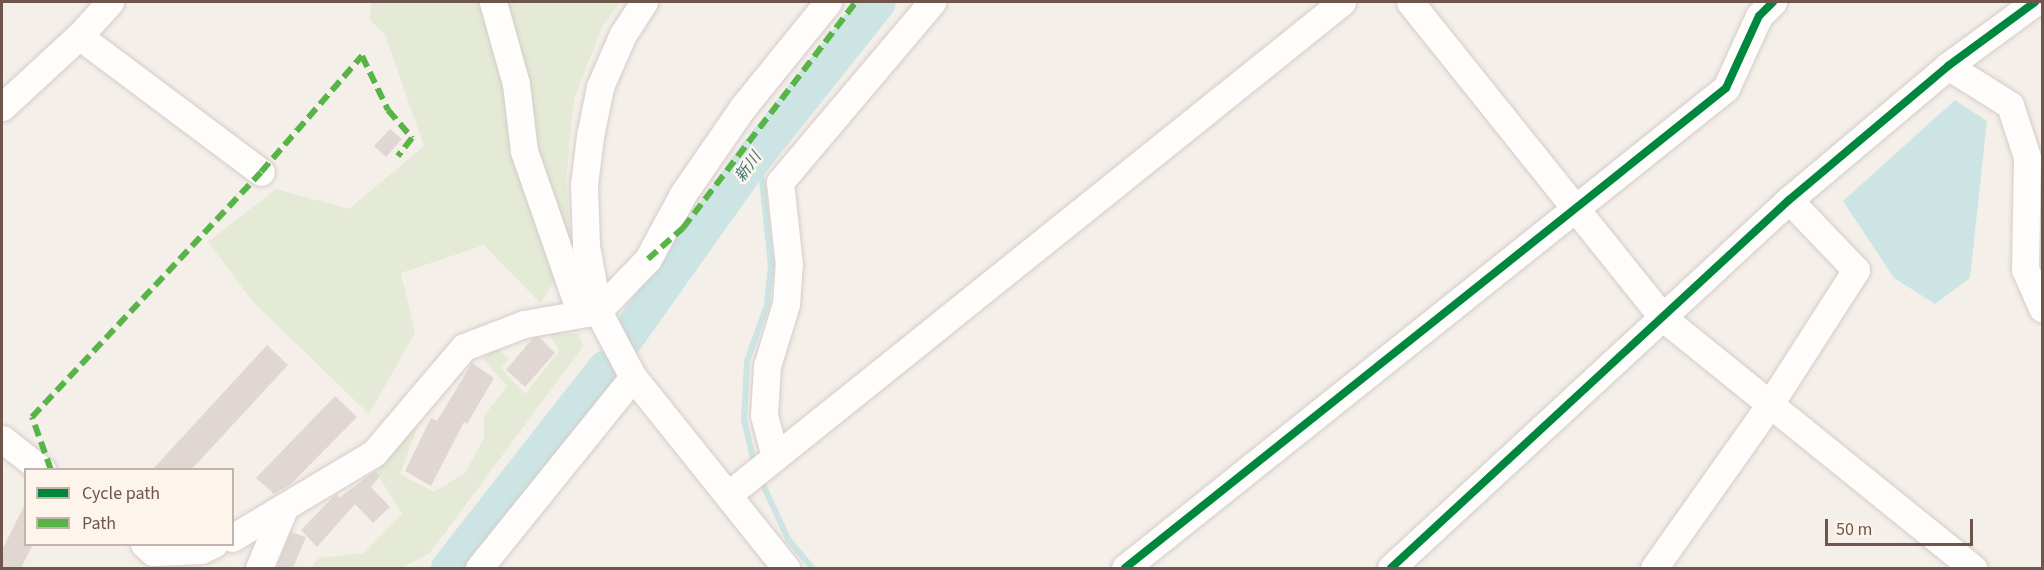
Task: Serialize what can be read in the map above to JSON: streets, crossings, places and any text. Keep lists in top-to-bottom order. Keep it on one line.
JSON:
{"water":["新川"],"legend":["Cycle path","Path"],"scale_bar":"50 m"}
